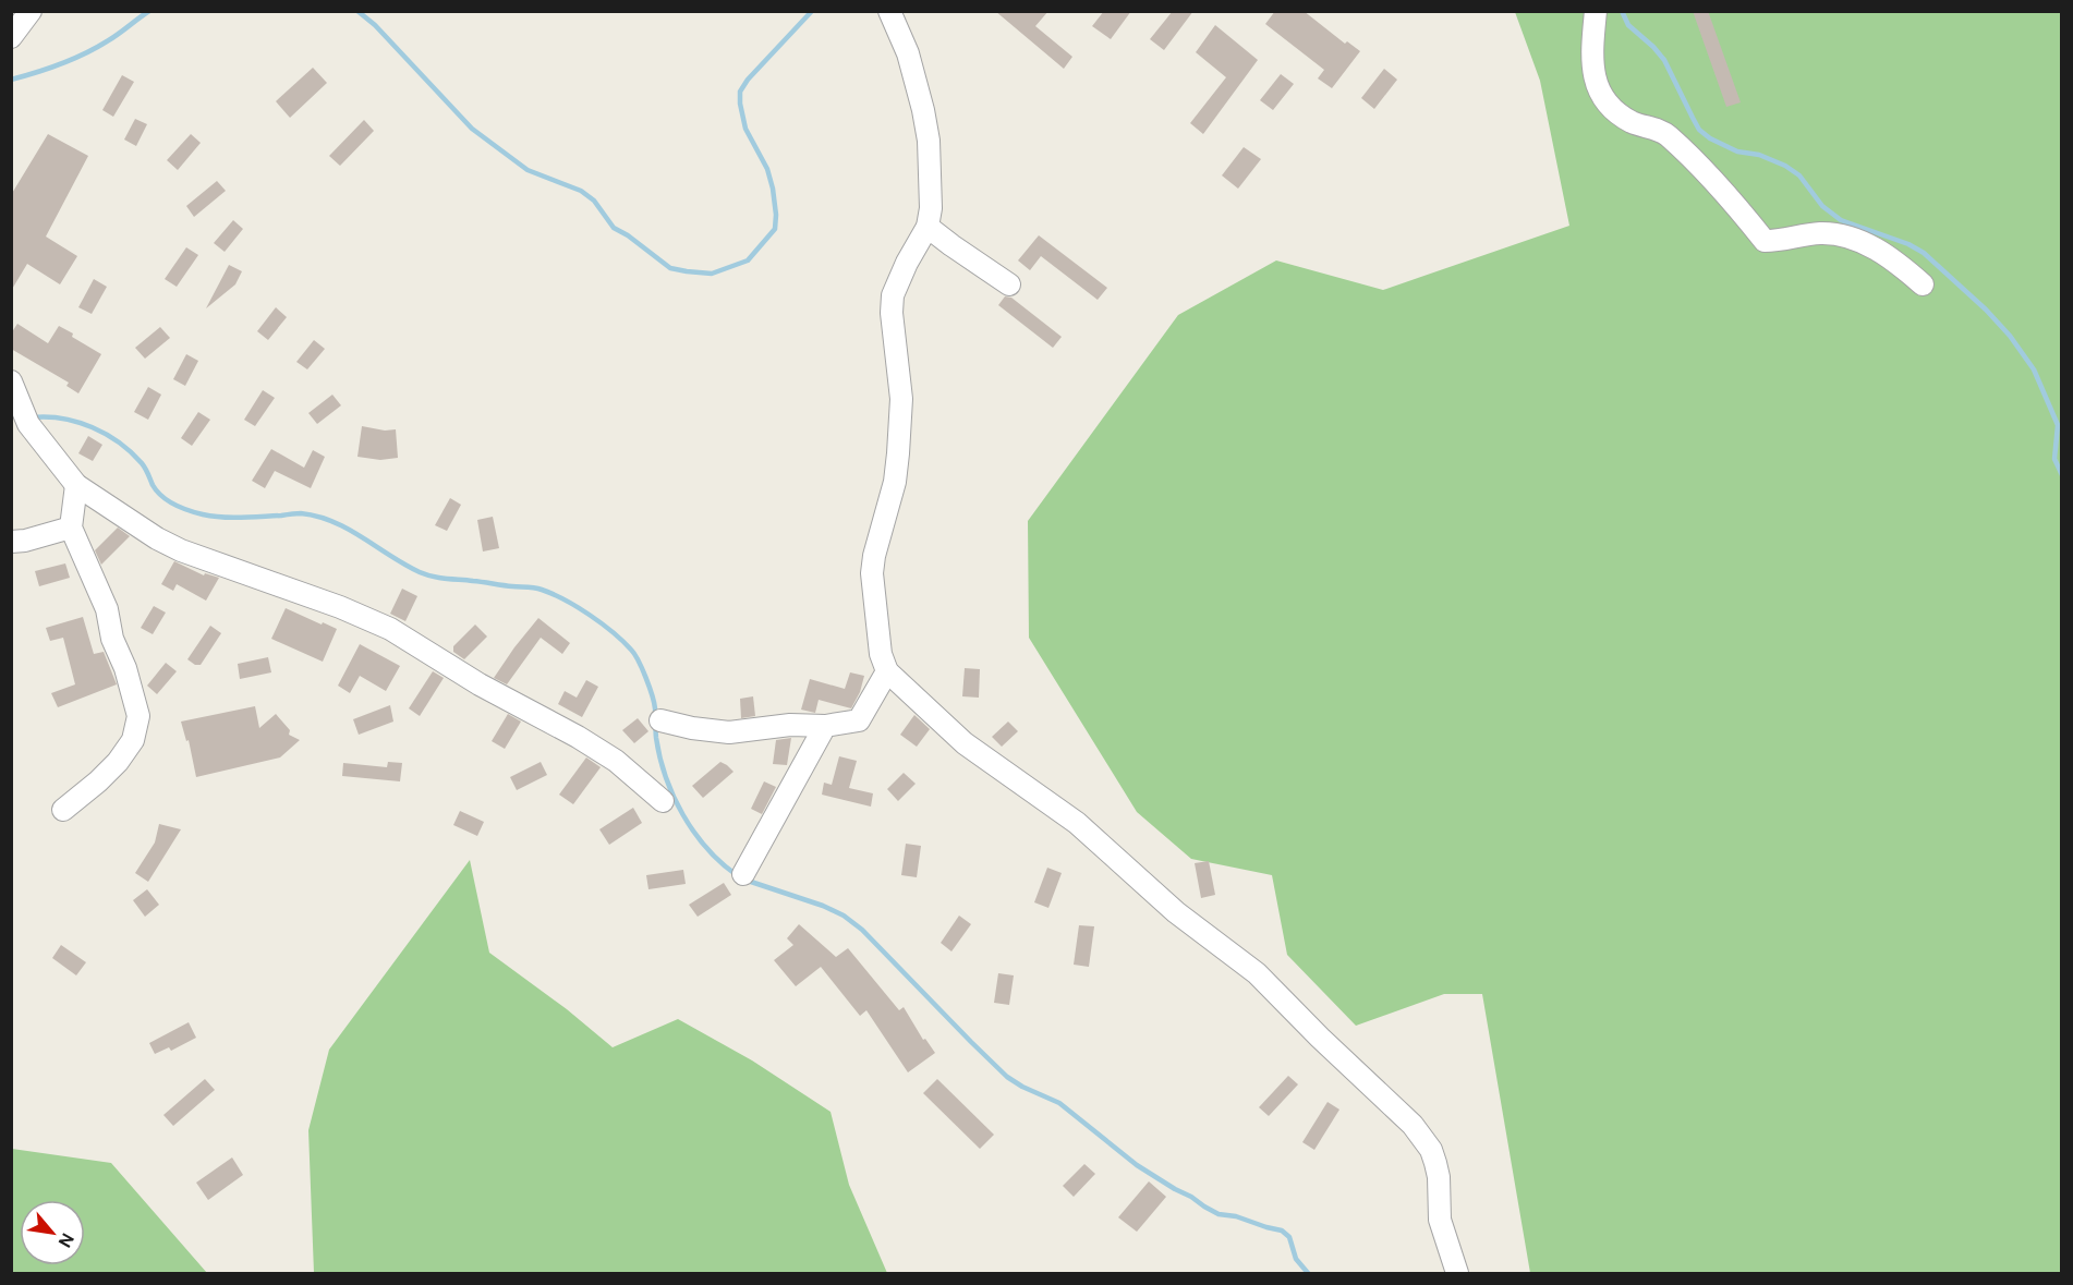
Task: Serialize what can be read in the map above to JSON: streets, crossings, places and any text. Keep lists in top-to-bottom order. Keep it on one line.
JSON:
{"north":"bottom right"}
